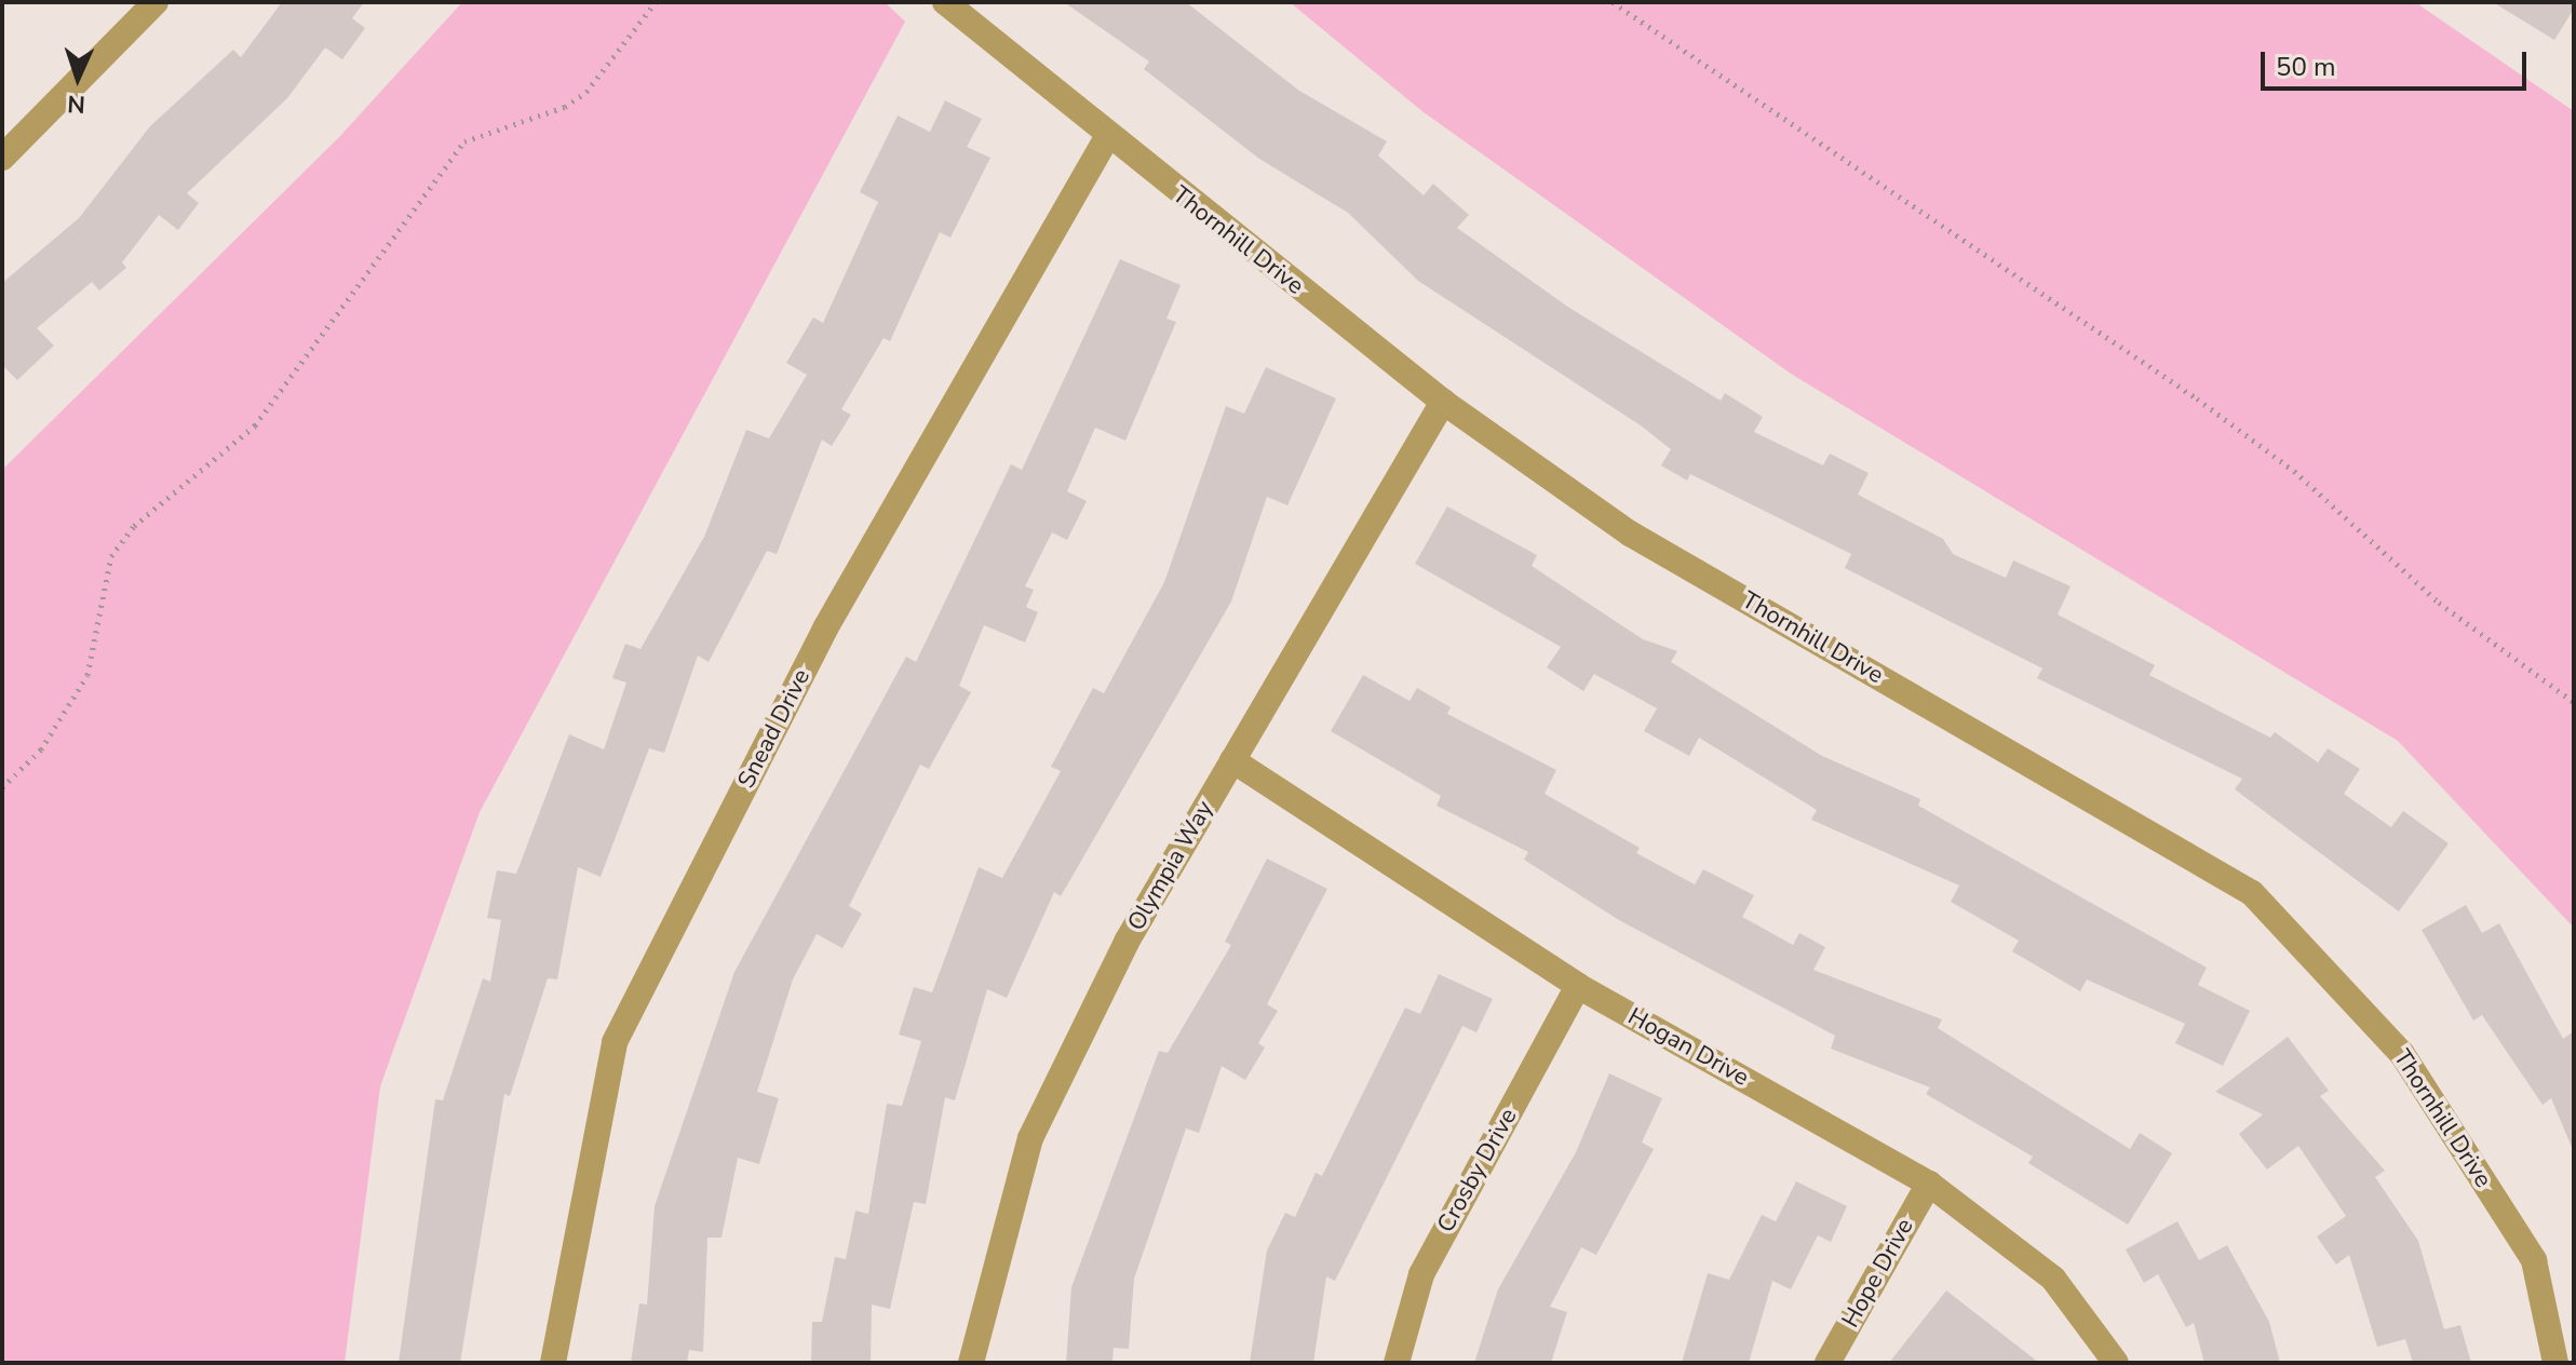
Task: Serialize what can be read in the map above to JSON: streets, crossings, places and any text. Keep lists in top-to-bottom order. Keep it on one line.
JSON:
{"streets":{"street":["Thornhill Drive","Snead Drive","Olympia Way","Hogan Drive","Crosby Drive","Hope Drive"]},"crossings":[["Thornhill Drive","Snead Drive"],["Thornhill Drive","Olympia Way"],["Olympia Way","Hogan Drive"],["Hogan Drive","Crosby Drive"],["Hogan Drive","Hope Drive"]],"scale_bar":"50 m","north":"bottom"}
